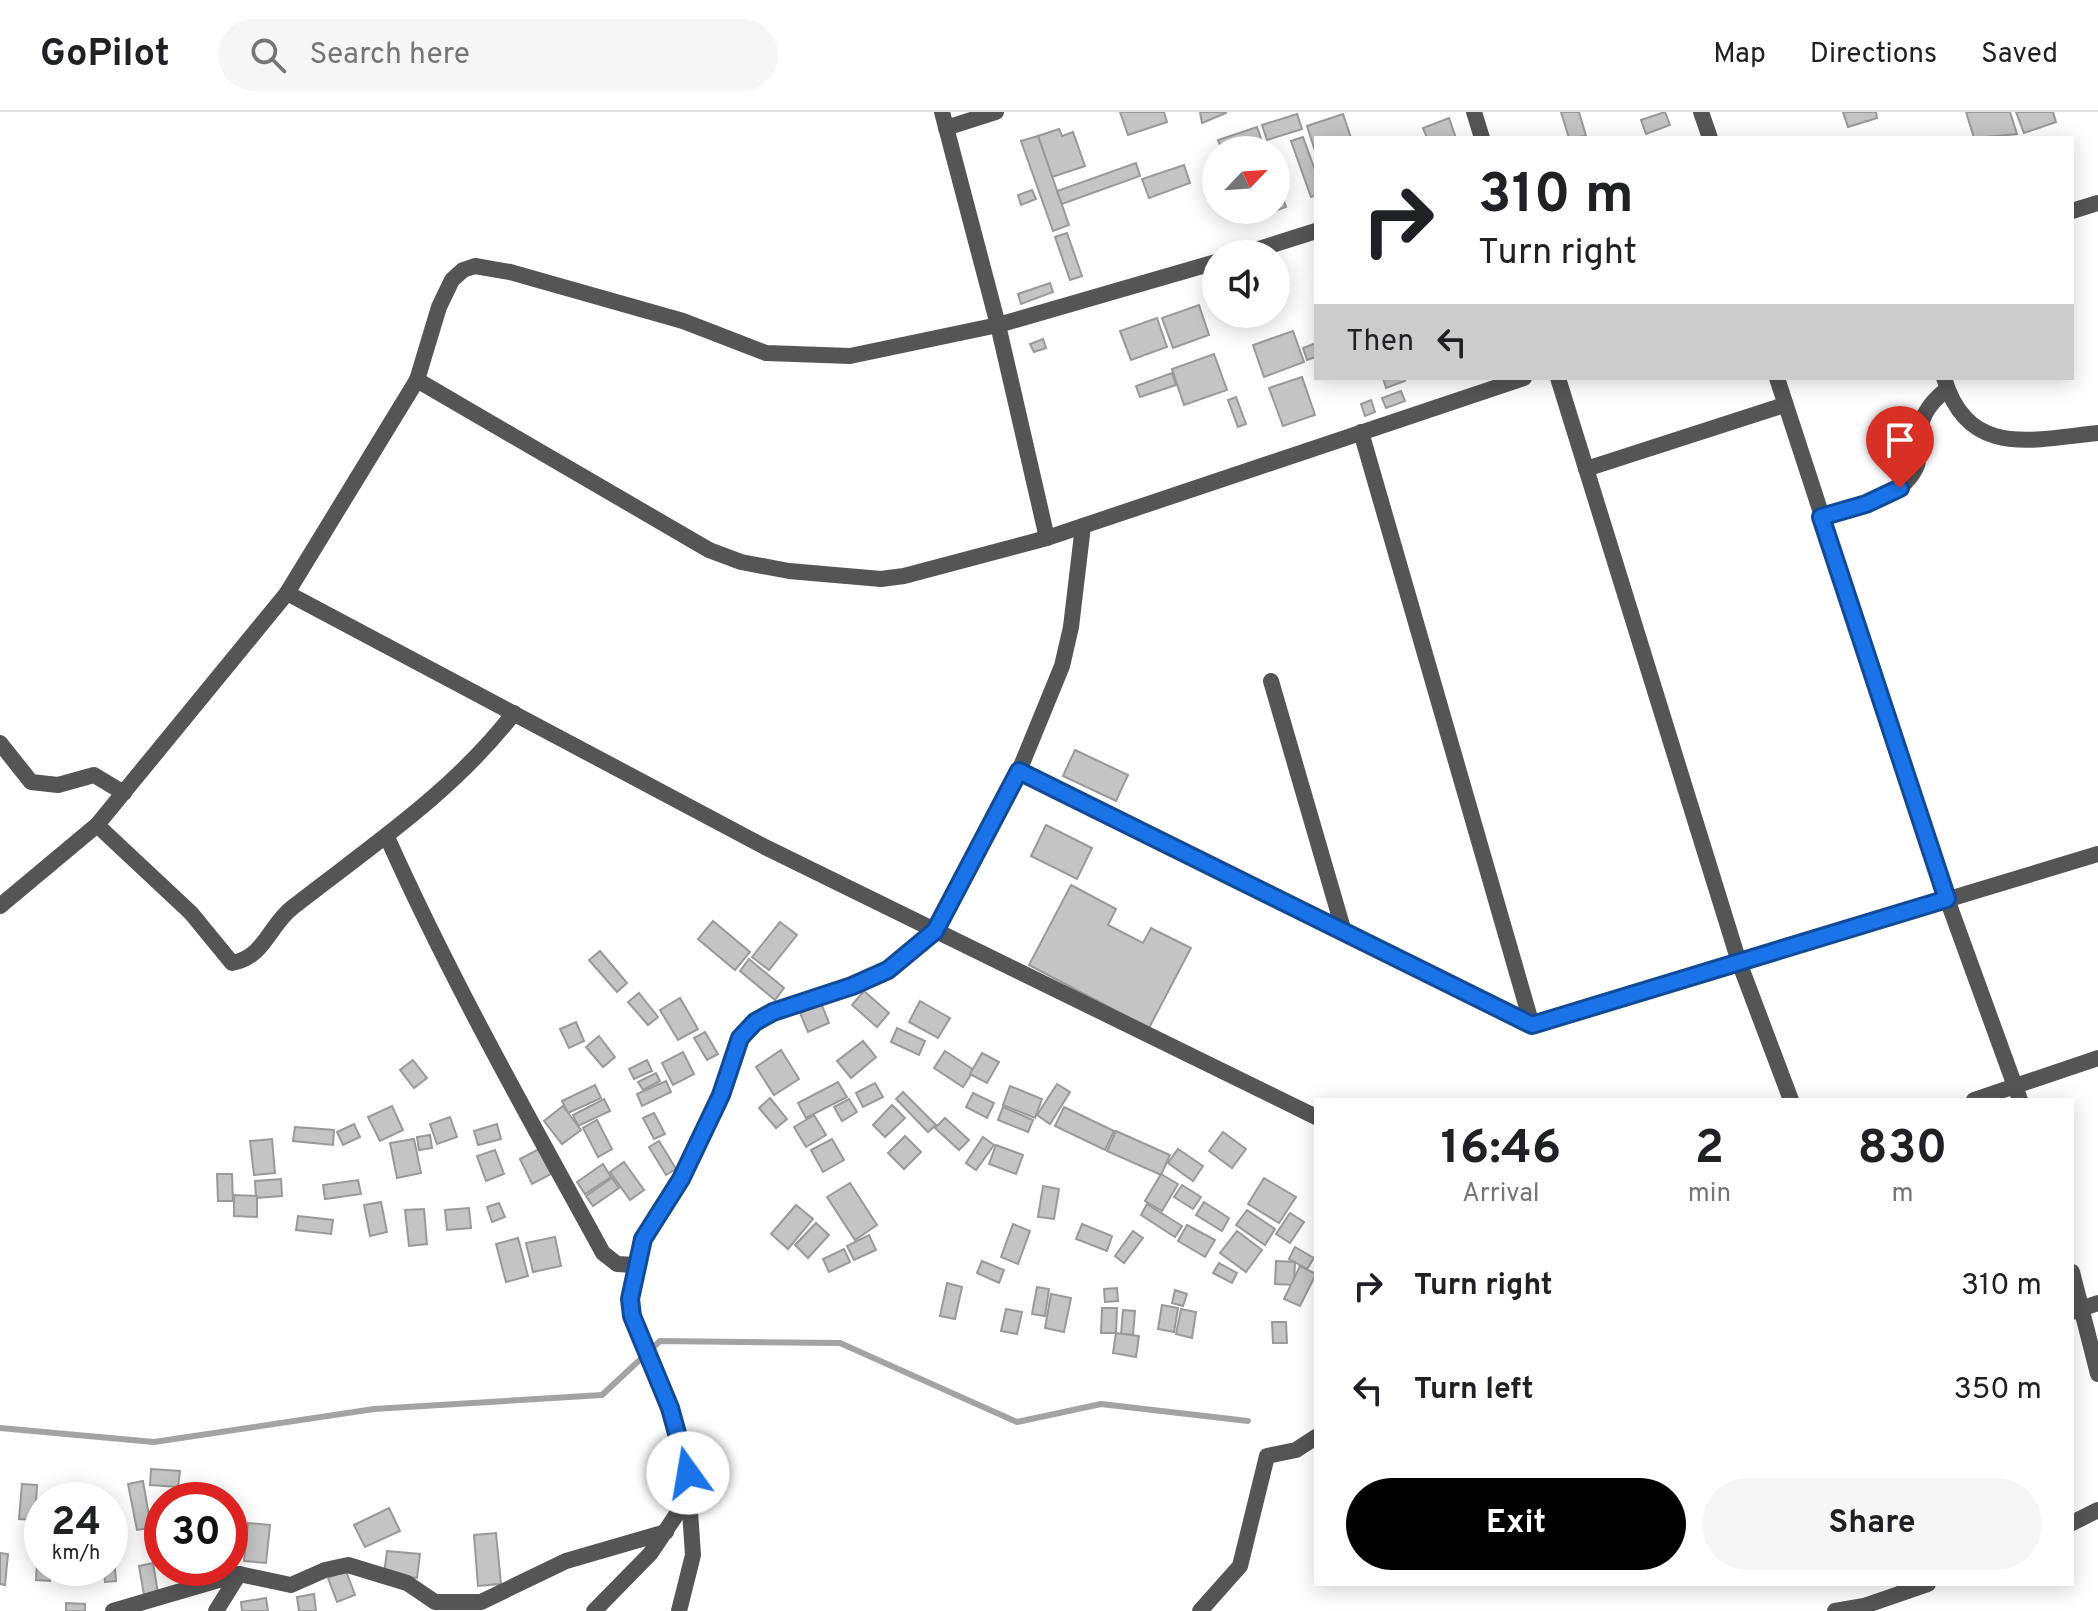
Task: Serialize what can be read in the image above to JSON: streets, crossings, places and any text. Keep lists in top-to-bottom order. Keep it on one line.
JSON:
{"north":"top right","page":{"header":"GoPilot","search":"Search here","nav":["Map","Directions","Saved"],"turn":["310 m","Turn right"],"then":"Then","eta":["16:46","Arrival","2","min","830","m"],"list":[{"name":"Turn right","value":"310 m"},{"name":"Turn left","value":"350 m"}],"buttons":["Exit","Share"],"speed":"24 km/h","limit":"30"}}
